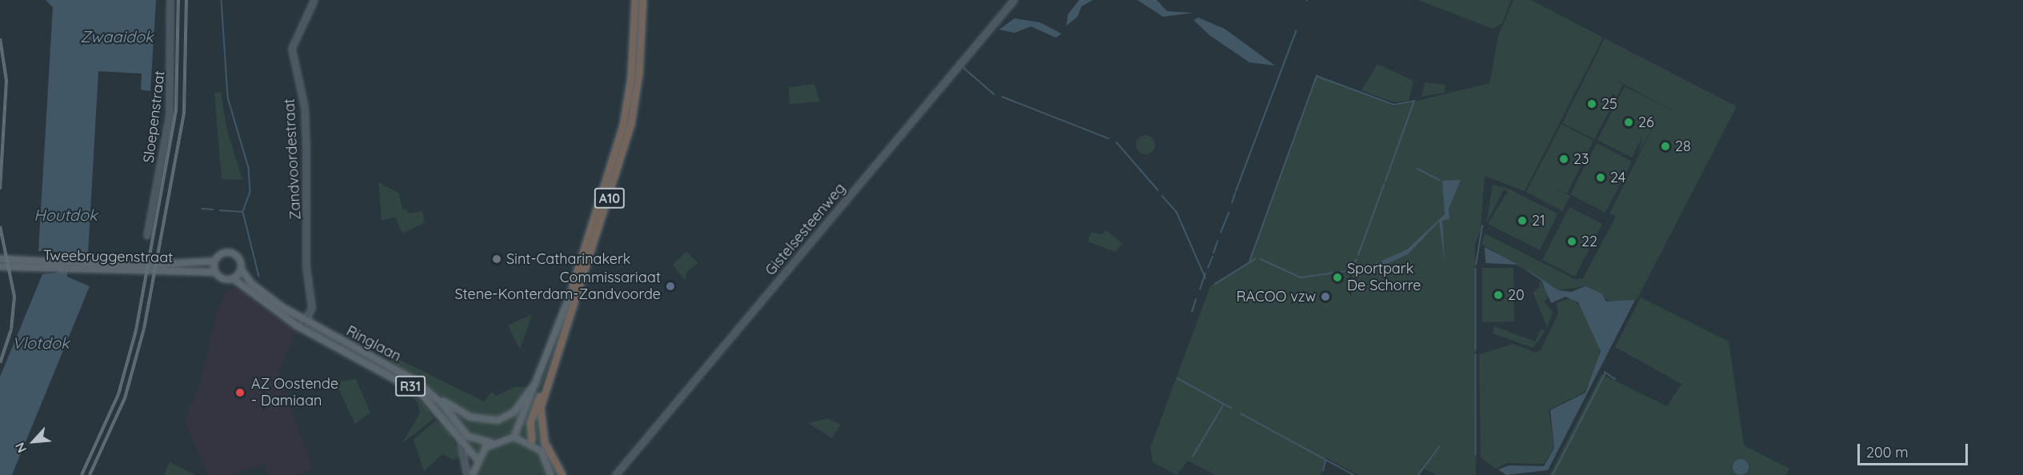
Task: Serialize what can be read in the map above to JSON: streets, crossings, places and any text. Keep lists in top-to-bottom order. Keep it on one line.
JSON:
{"streets":{"highway":["A10"],"main road":["Sloepenstraat","Zandvoordestraat","Gistelsesteenweg","Tweebruggenstraat","Ringlaan","R31"]},"crossings":[["Zandvoordestraat","Ringlaan"],["A10","Ringlaan"],["A10","R31"],["Tweebruggenstraat","Ringlaan"],["Tweebruggenstraat","R31"],["Ringlaan","R31"]],"water":["Zwaaidok","Houtdok","Vlotdok"],"places":["25","26","28","23","24","21","22","Sint-Catharinakerk","Sportpark De Schorre","Commissariaat Stene-Konterdam-Zandvoorde","20","RACOO vzw","AZ Oostende - Damiaan"],"scale_bar":"200 m","north":"bottom left"}
